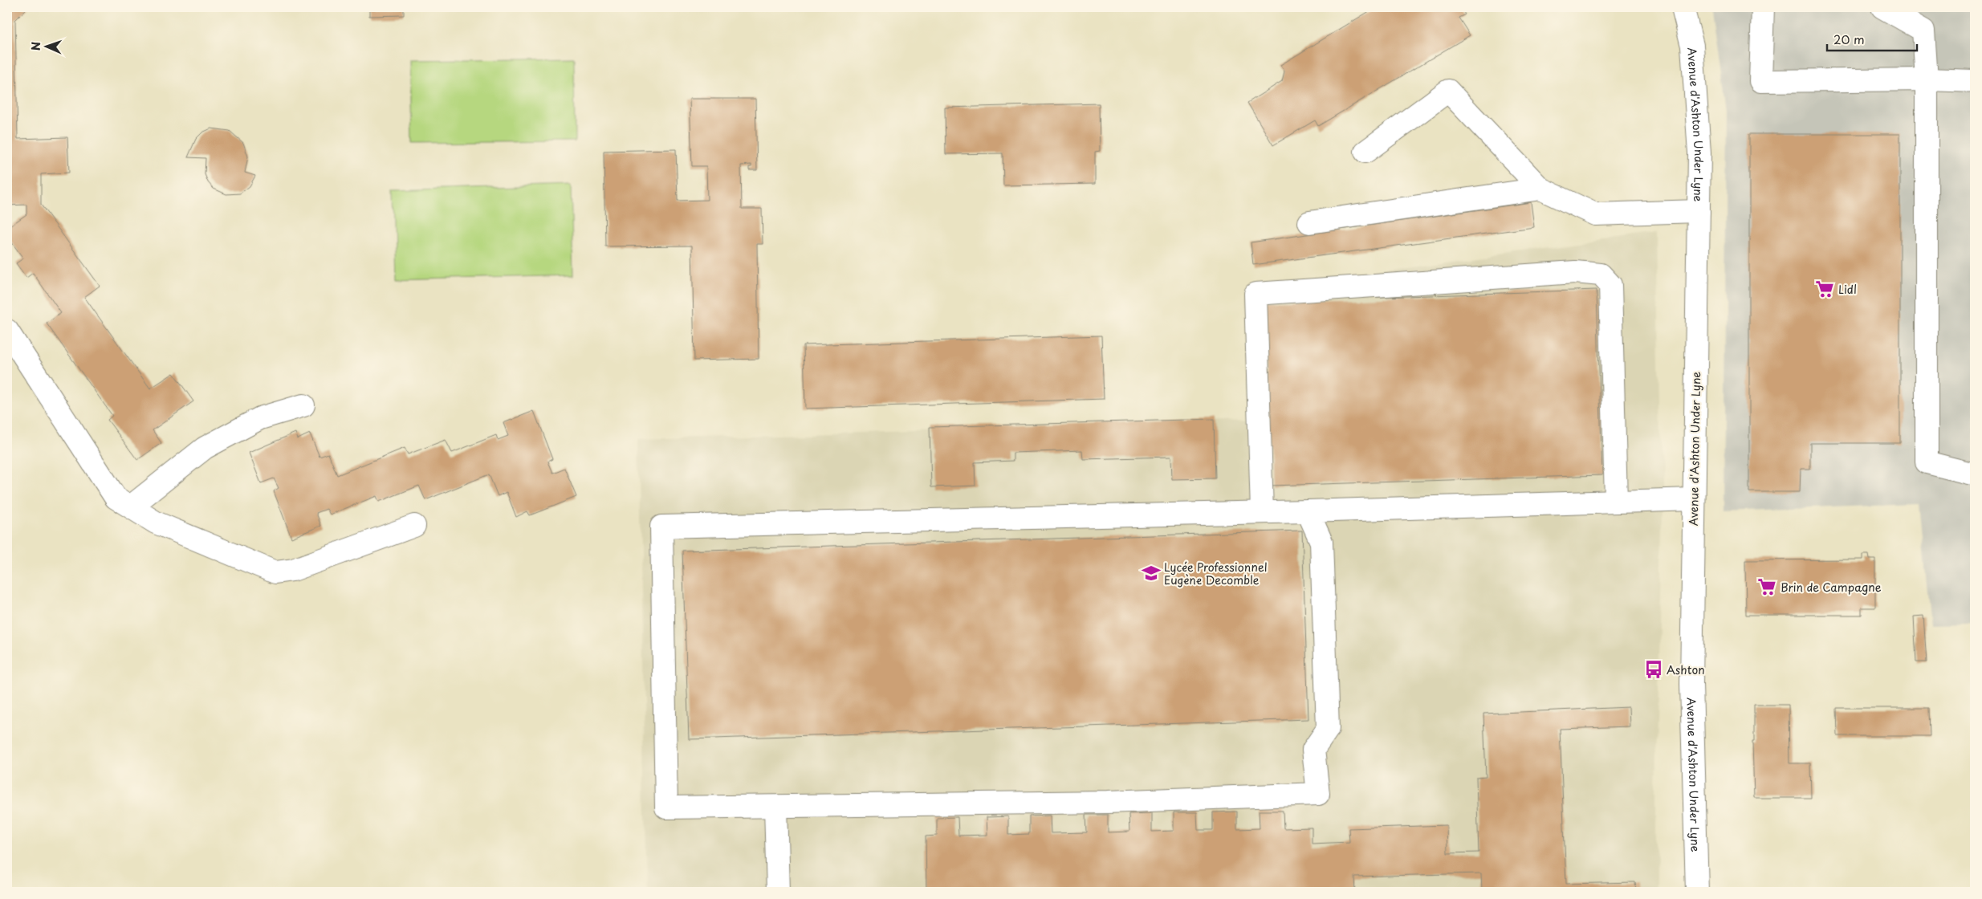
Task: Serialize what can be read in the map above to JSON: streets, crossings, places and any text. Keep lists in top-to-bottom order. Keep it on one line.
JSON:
{"streets":{"street":["Avenue d'Ashton Under Lyne"]},"places":{"supermarket":["Lidl","Brin de Campagne"],"school or university":["Lycée Professionnel Eugène Decomble"],"bus stop":["Ashton"]},"scale_bar":"20 m","north":"left"}
